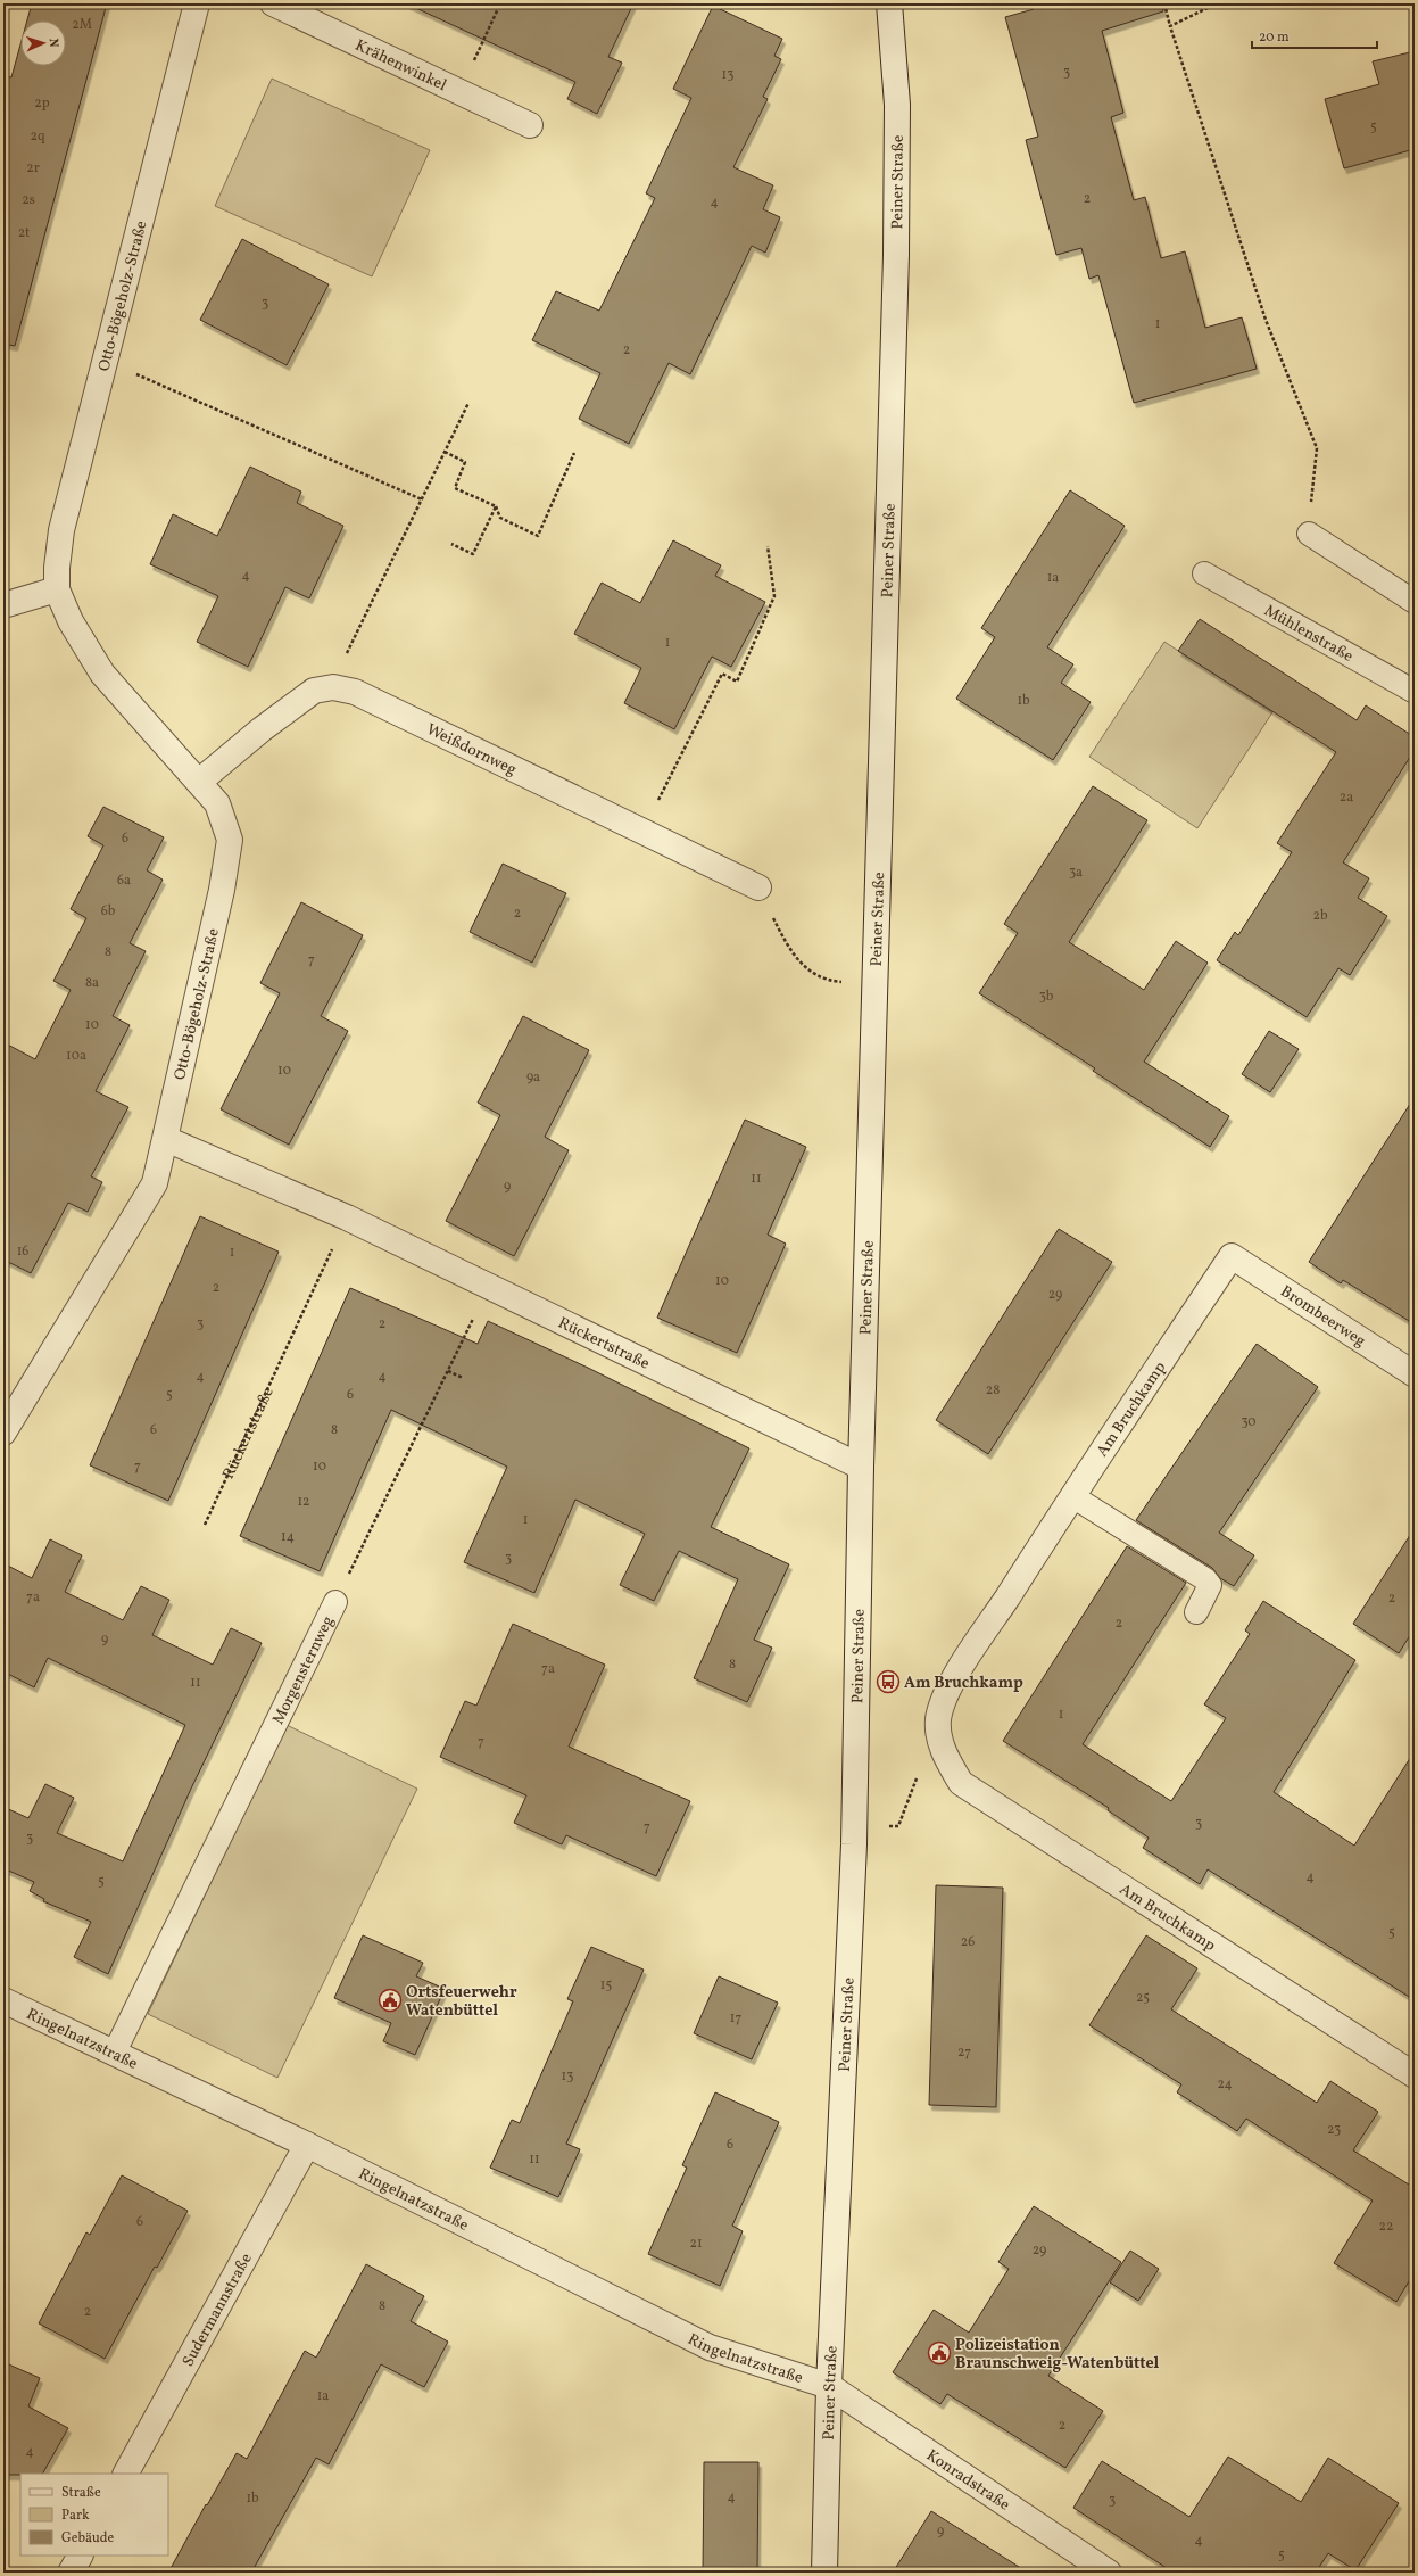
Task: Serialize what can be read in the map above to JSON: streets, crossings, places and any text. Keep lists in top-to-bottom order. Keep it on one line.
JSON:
{"streets":{"street":["Krähenwinkel","Peiner Straße","Otto-Bögeholz-Straße","Weißdornweg","Brombeerweg","Rückertstraße","Am Bruchkamp","Ringelnatzstraße","Sudermannstraße","Konradstraße"],"lane":["Mühlenstraße","Morgensternweg"]},"crossings":[["Peiner Straße","Rückertstraße"],["Peiner Straße","Ringelnatzstraße"],["Peiner Straße","Konradstraße"],["Otto-Bögeholz-Straße","Weißdornweg"],["Otto-Bögeholz-Straße","Rückertstraße"],["Brombeerweg","Am Bruchkamp"],["Rückertstraße","Morgensternweg"],["Morgensternweg","Ringelnatzstraße"],["Ringelnatzstraße","Sudermannstraße"],["Ringelnatzstraße","Konradstraße"]],"places":{"bus stop":["Am Bruchkamp"],"public building":["Ortsfeuerwehr Watenbüttel","Polizeistation Braunschweig-Watenbüttel"]},"house_numbers":["2M","3","13","2p","5","2q","2r","2","2s","4","2t","3","1","2","4","1a","1","1b","2a","6","3a","6a","6b","2","2b","8","7","8a","3b","10","10a","10","9a","11","9","16","1","10","2","29","3","2","4","4","28","5","6","30","6","8","7","10","12","1","14","3","7a","2","2","9","8","7a","11","1","7","3","7","3","4","5","5","26","15","25","17","27","13","24","23","6","11","6","22","21","29","8","2","1a","2","4","4","1b","3","9","4","5"],"legend":["Straße","Park","Gebäude"],"scale_bar":"20 m","north":"right"}
